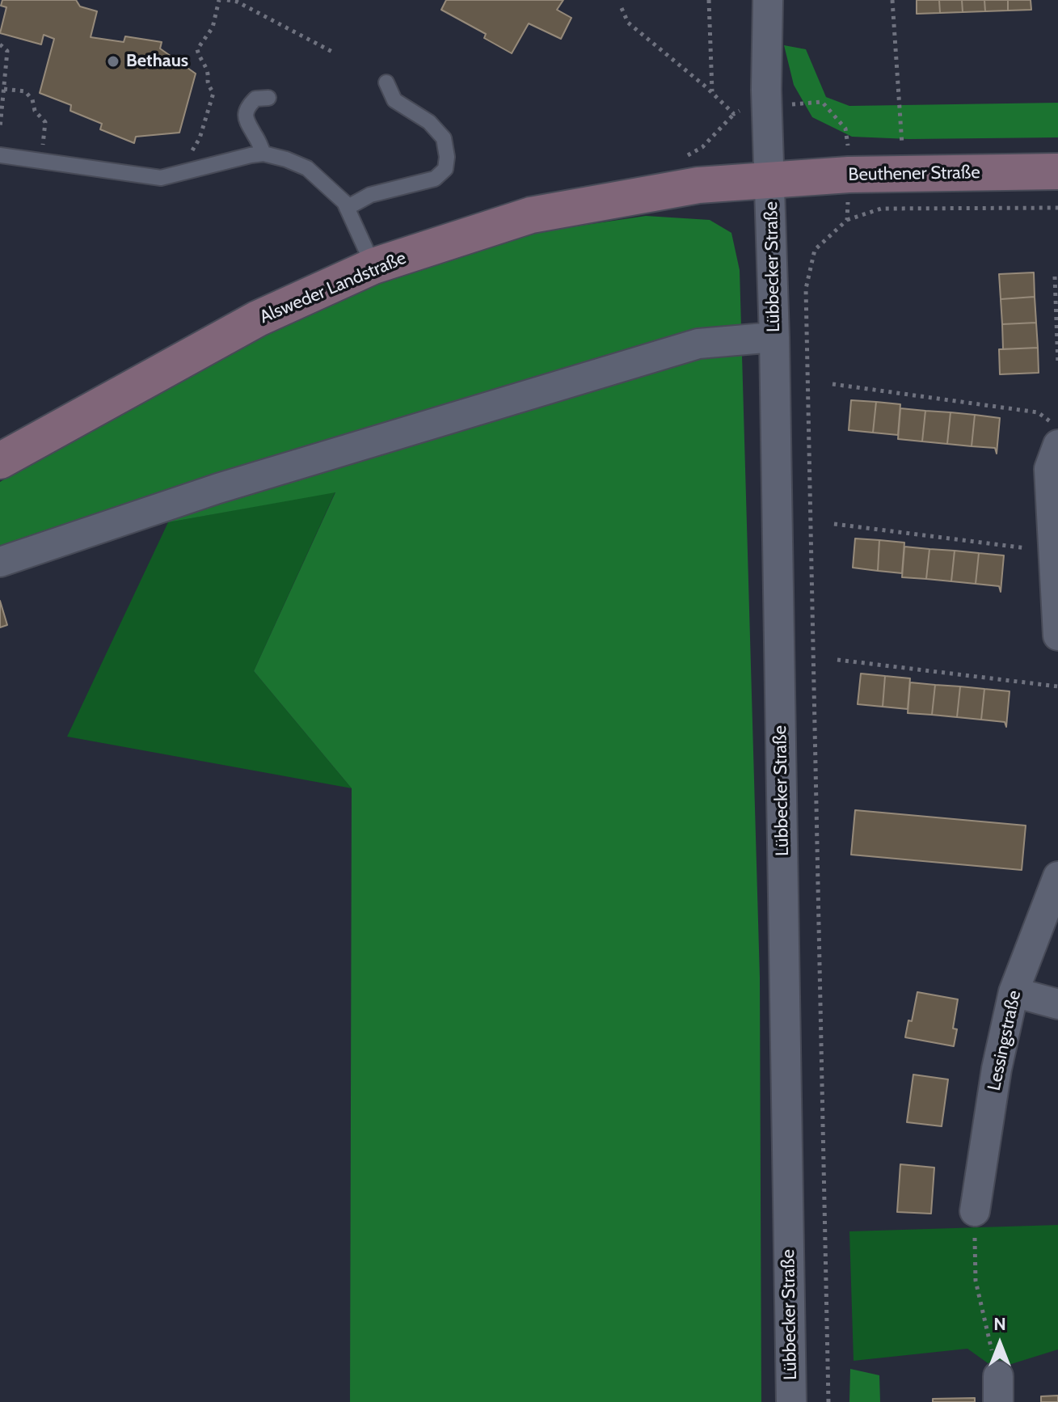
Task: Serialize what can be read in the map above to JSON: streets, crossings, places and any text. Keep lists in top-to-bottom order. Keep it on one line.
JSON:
{"streets":{"main road":["Beuthener Straße","Alsweder Landstraße"],"street":["Lübbecker Straße","Lessingstraße"]},"crossings":[["Beuthener Straße","Lübbecker Straße"],["Beuthener Straße","Alsweder Landstraße"],["Lübbecker Straße","Alsweder Landstraße"]],"places":["Bethaus"],"north":"top"}
